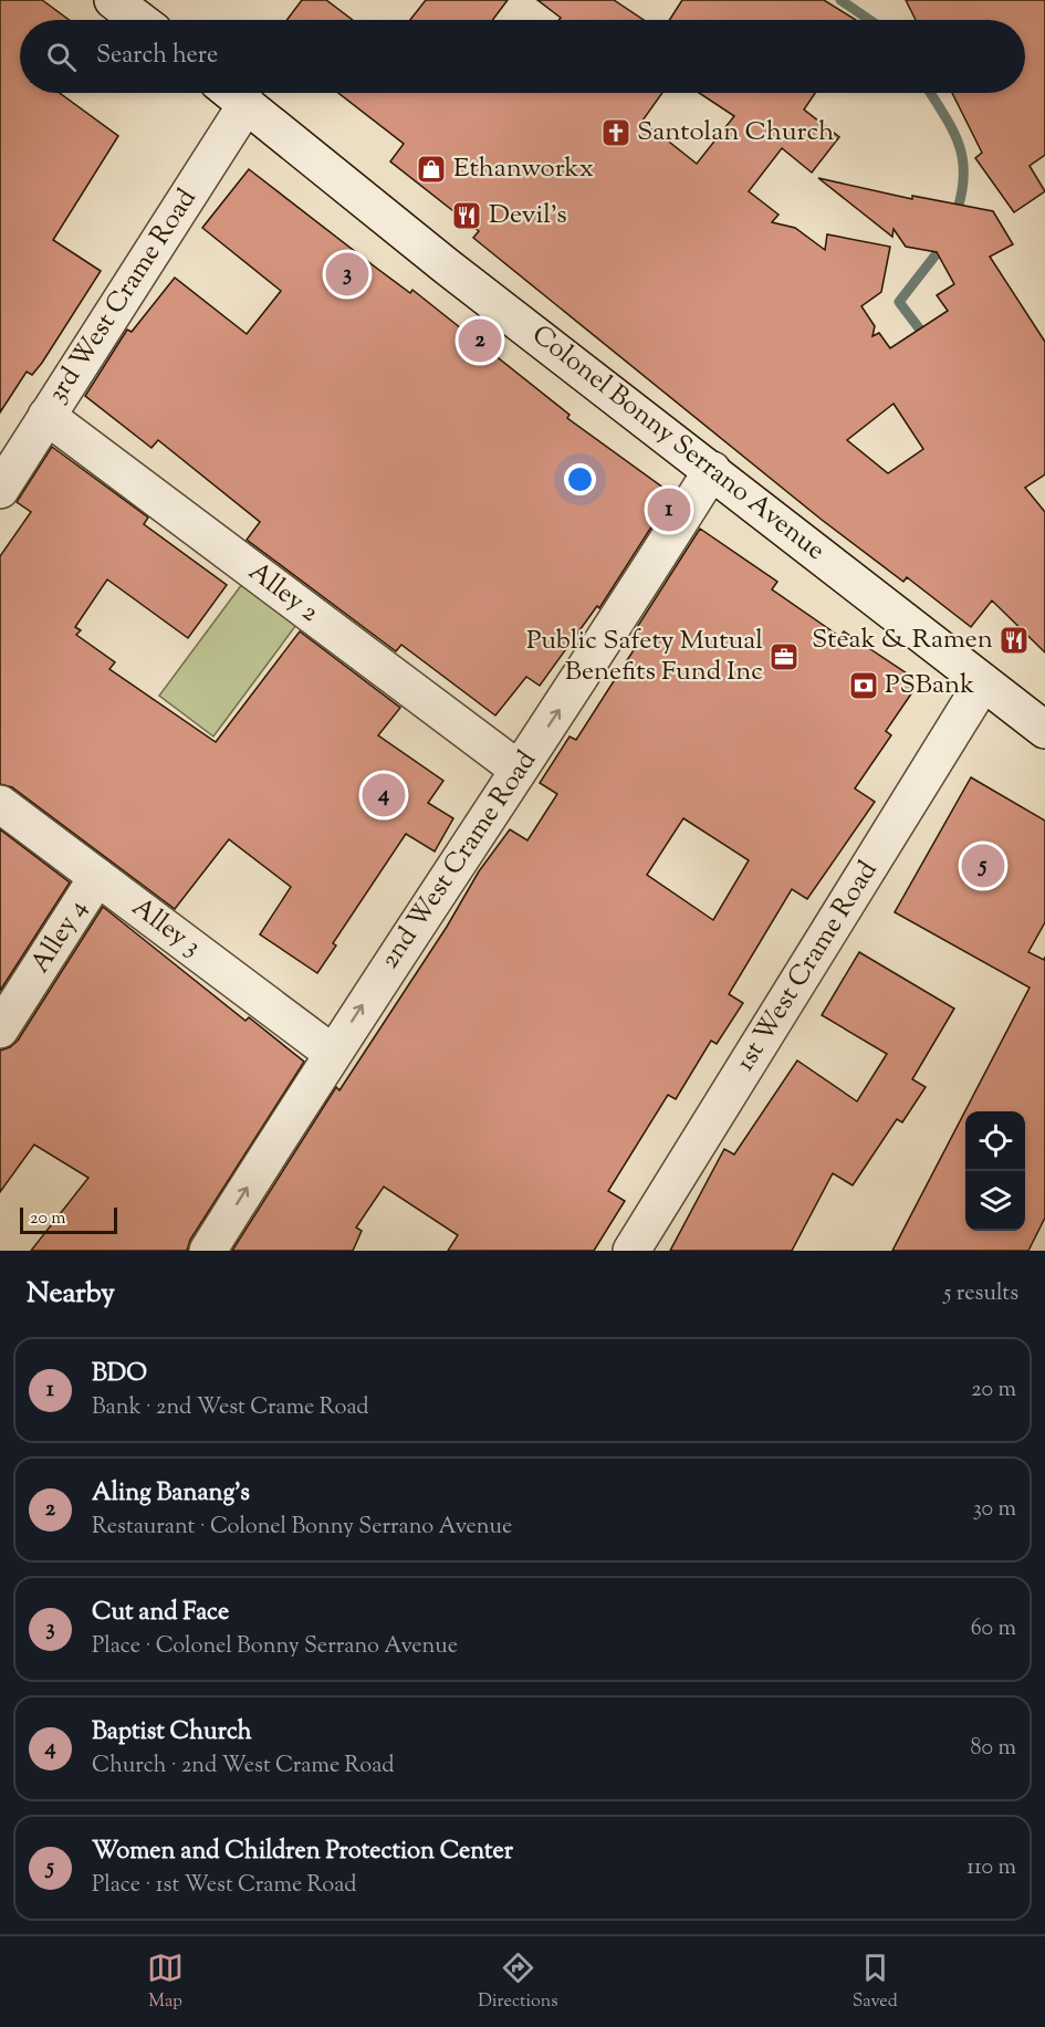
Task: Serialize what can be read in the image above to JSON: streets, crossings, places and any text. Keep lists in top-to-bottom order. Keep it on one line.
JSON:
{"streets":{"street":["3rd West Crame Road","Colonel Bonny Serrano Avenue","Alley 2","2nd West Crame Road","Alley 3","Alley 4","1st West Crame Road"]},"crossings":[["3rd West Crame Road","Colonel Bonny Serrano Avenue"],["3rd West Crame Road","Alley 2"],["Colonel Bonny Serrano Avenue","2nd West Crame Road"],["Colonel Bonny Serrano Avenue","1st West Crame Road"],["Alley 2","2nd West Crame Road"],["2nd West Crame Road","Alley 3"],["Alley 3","Alley 4"]],"one_way":["2nd West Crame Road"],"places":{"church":["Santolan Church"],"shop":["Ethanworkx"],"restaurant":["Devil's","Steak & Ramen"],"office":["Public Safety Mutual Benefits Fund Inc"],"bank":["PSBank"]},"scale_bar":"20 m","page":{"search":"Search here","pins":["3","2","1","4","5"],"scale":"20 m","heading":["Nearby","5 results"],"list":[{"mark":"1","name":"BDO","note":"Bank · 2nd West Crame Road","value":"20 m"},{"mark":"2","name":"Aling Banang's","note":"Restaurant · Colonel Bonny Serrano Avenue","value":"30 m"},{"mark":"3","name":"Cut and Face","note":"Place · Colonel Bonny Serrano Avenue","value":"60 m"},{"mark":"4","name":"Baptist Church","note":"Church · 2nd West Crame Road","value":"80 m"},{"mark":"5","name":"Women and Children Protection Center","note":"Place · 1st West Crame Road","value":"110 m"}],"nav":["Map","Directions","Saved"]}}
